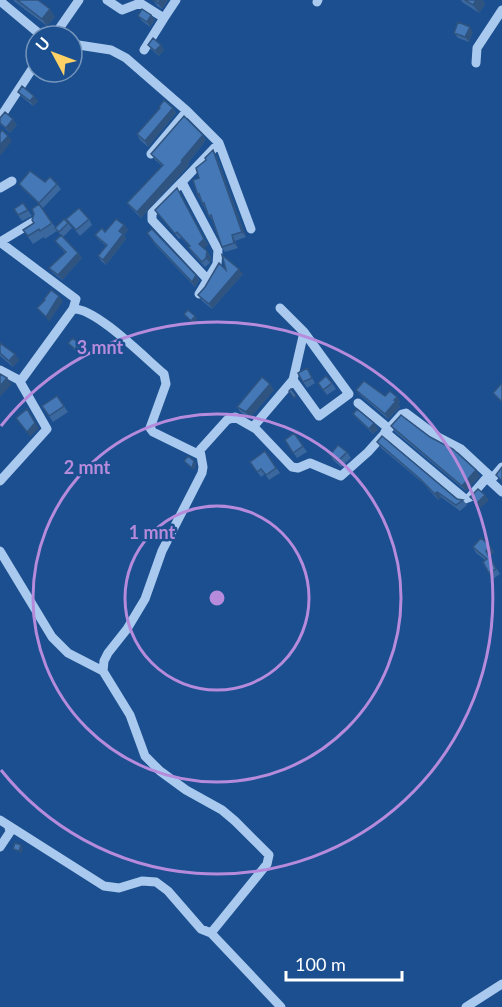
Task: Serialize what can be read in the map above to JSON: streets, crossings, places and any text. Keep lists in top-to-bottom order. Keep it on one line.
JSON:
{"scale_bar":"100 m","north":"top left","rings":["3 mnt","2 mnt","1 mnt"]}
